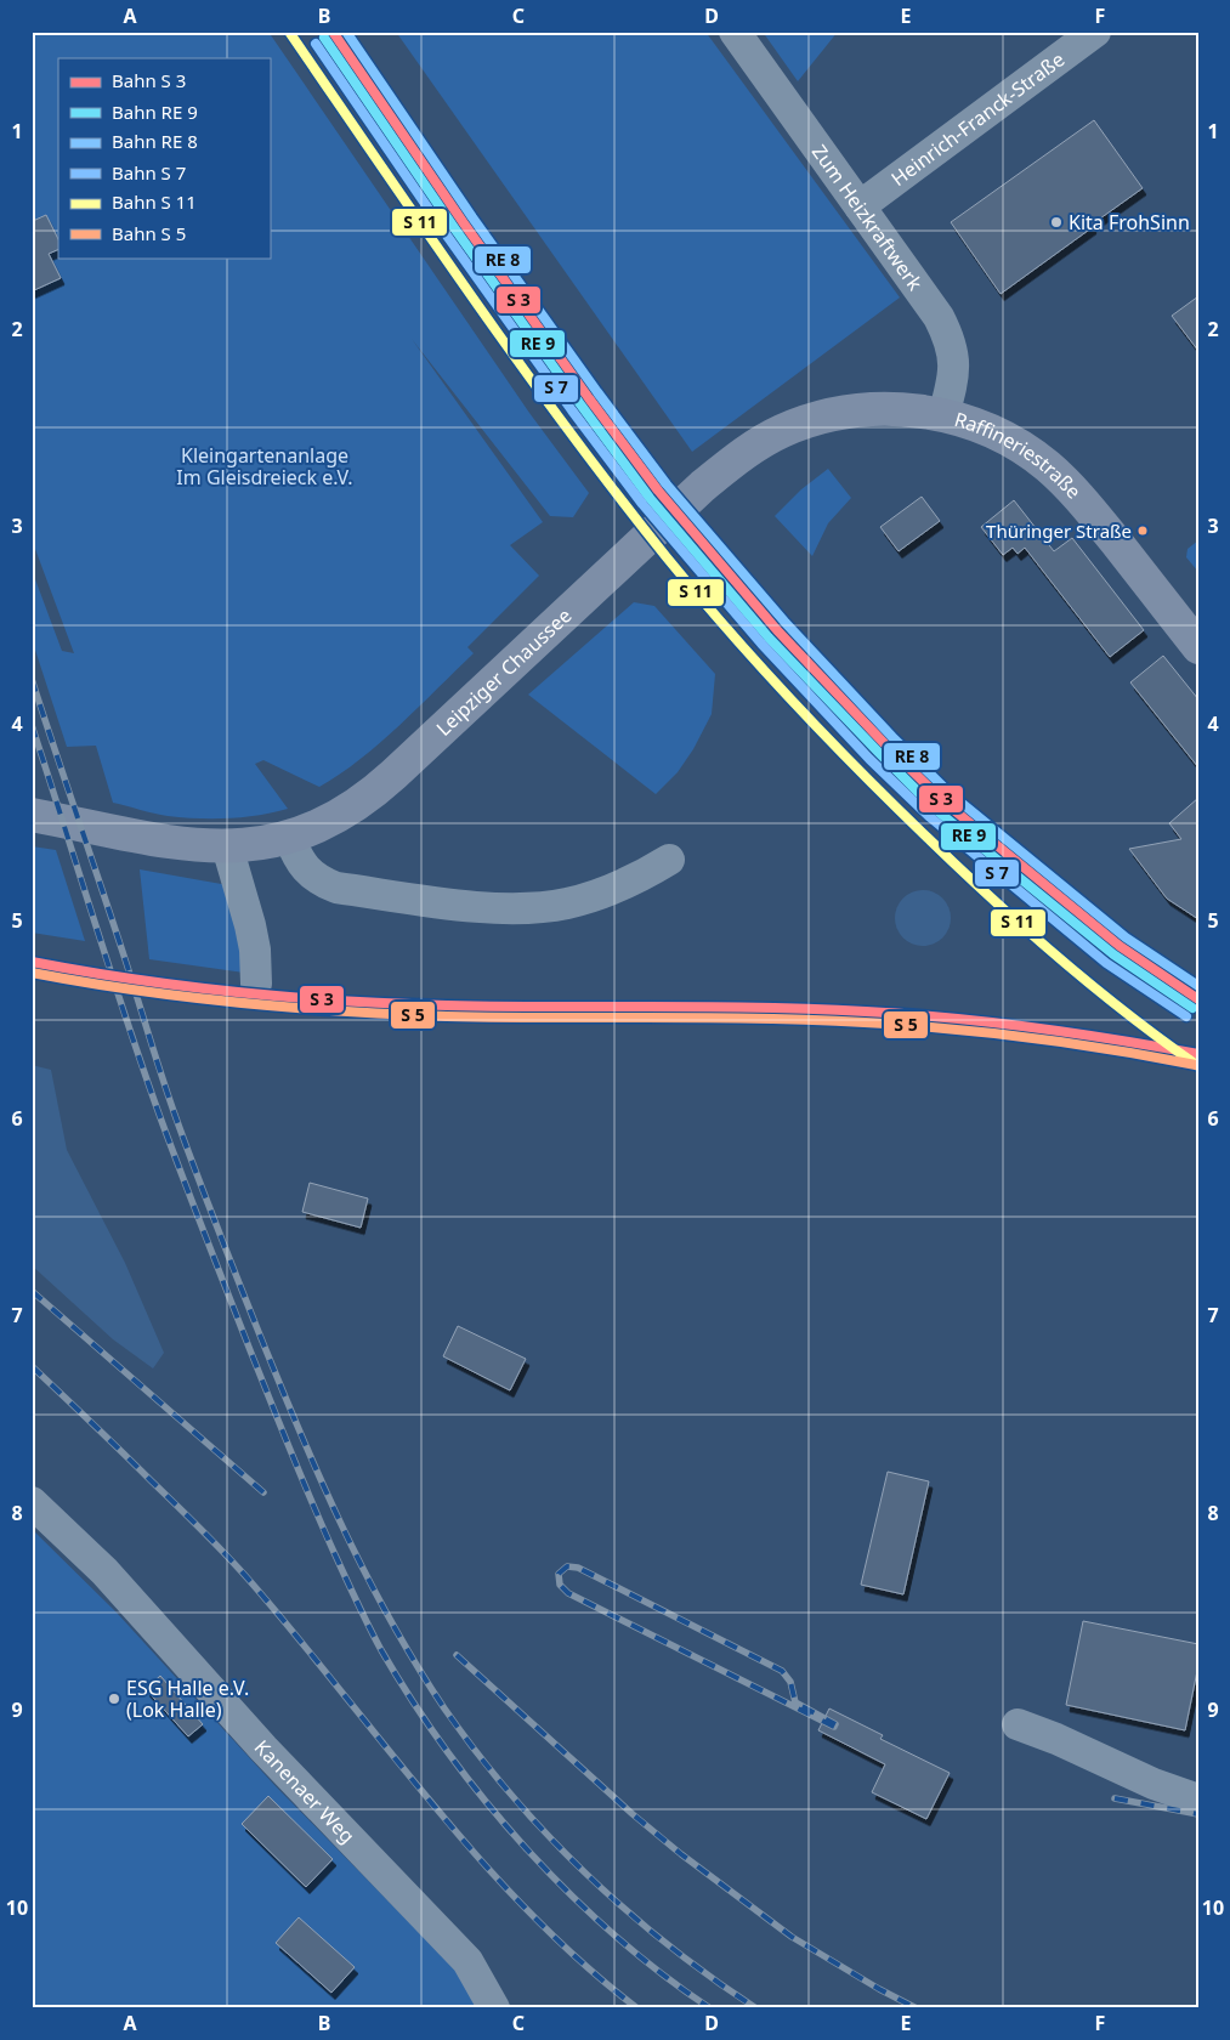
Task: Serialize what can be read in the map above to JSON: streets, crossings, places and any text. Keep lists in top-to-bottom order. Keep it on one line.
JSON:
{"streets":{"main road":["Raffineriestraße","Leipziger Chaussee"],"street":["Heinrich-Franck-Straße","Zum Heizkraftwerk","Kanenaer Weg"]},"crossings":[["Heinrich-Franck-Straße","Zum Heizkraftwerk"],["Zum Heizkraftwerk","Raffineriestraße"],["Zum Heizkraftwerk","Leipziger Chaussee"],["Raffineriestraße","Leipziger Chaussee"]],"parks":["Kleingartenanlage Im Gleisdreieck e.V."],"places":["Kita FrohSinn","Thüringer Straße","ESG Halle e.V. (Lok Halle)"],"legend":["Bahn S 3","Bahn RE 9","Bahn RE 8","Bahn S 7","Bahn S 11","Bahn S 5"],"grid":{"columns":["A","B","C","D","E","F"],"rows":["1","2","3","4","5","6","7","8","9","10"]}}
